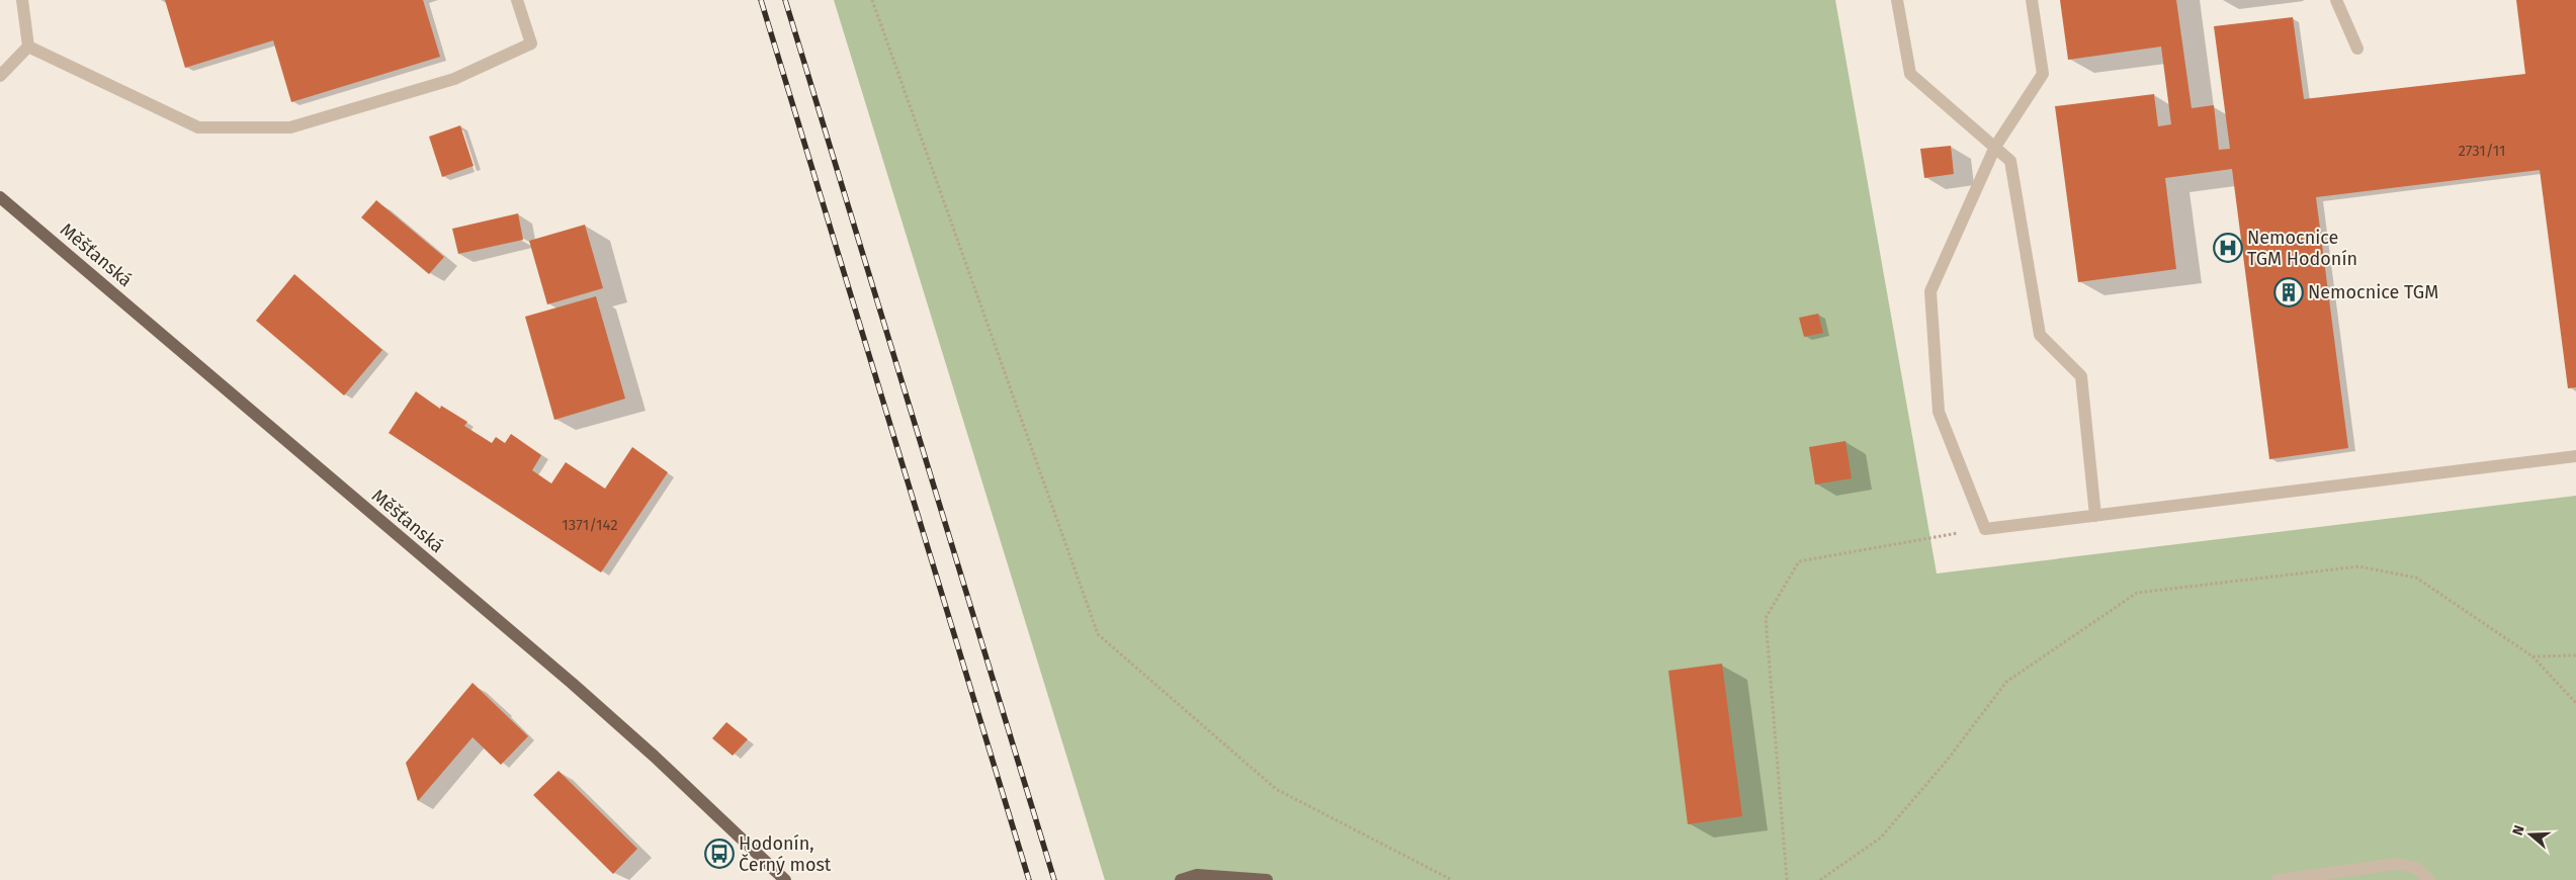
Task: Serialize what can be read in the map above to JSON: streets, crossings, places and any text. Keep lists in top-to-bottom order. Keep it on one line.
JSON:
{"streets":{"main road":["Měšťanská"]},"places":{"hospital":["Nemocnice TGM Hodonín"],"building":["Nemocnice TGM"],"bus stop":["Hodonín, Černý most"]},"house_numbers":["2731/11","1371/142"],"north":"left"}
